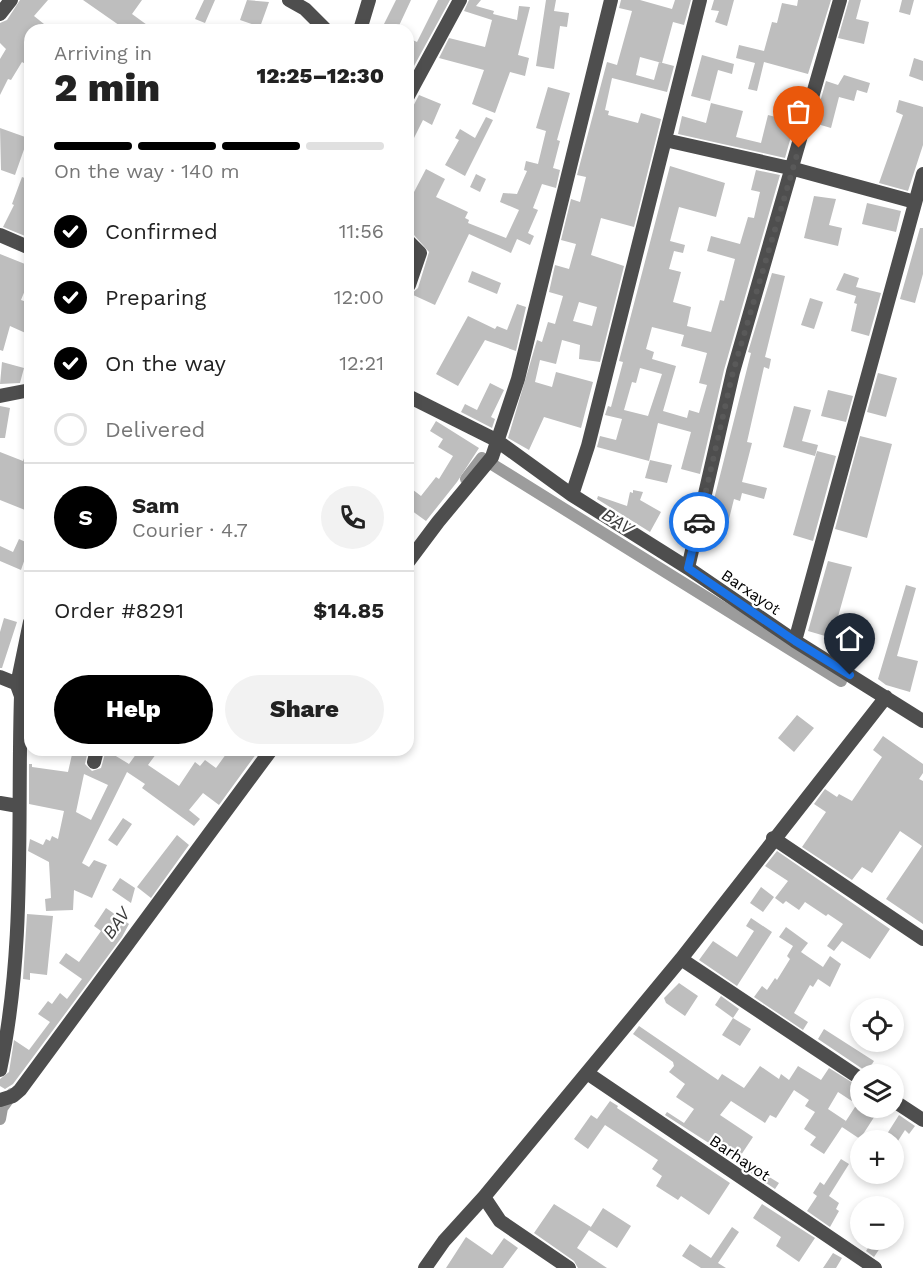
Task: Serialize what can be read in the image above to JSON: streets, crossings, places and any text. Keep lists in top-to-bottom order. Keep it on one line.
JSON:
{"streets":{"street":["Barxayot","Barhayot"]},"water":["BAV"],"page":{"heading":["2 min","Arriving in","12:25–12:30"],"panel":["Sam","Courier · 4.7","Order #8291","$14.85"],"bar":"On the way · 140 m","list":[["Confirmed","11:56"],["Preparing","12:00"],["On the way","12:21"],"Delivered"],"round":"S","buttons":["Help","Share"],"map_buttons":["+","−"]}}
